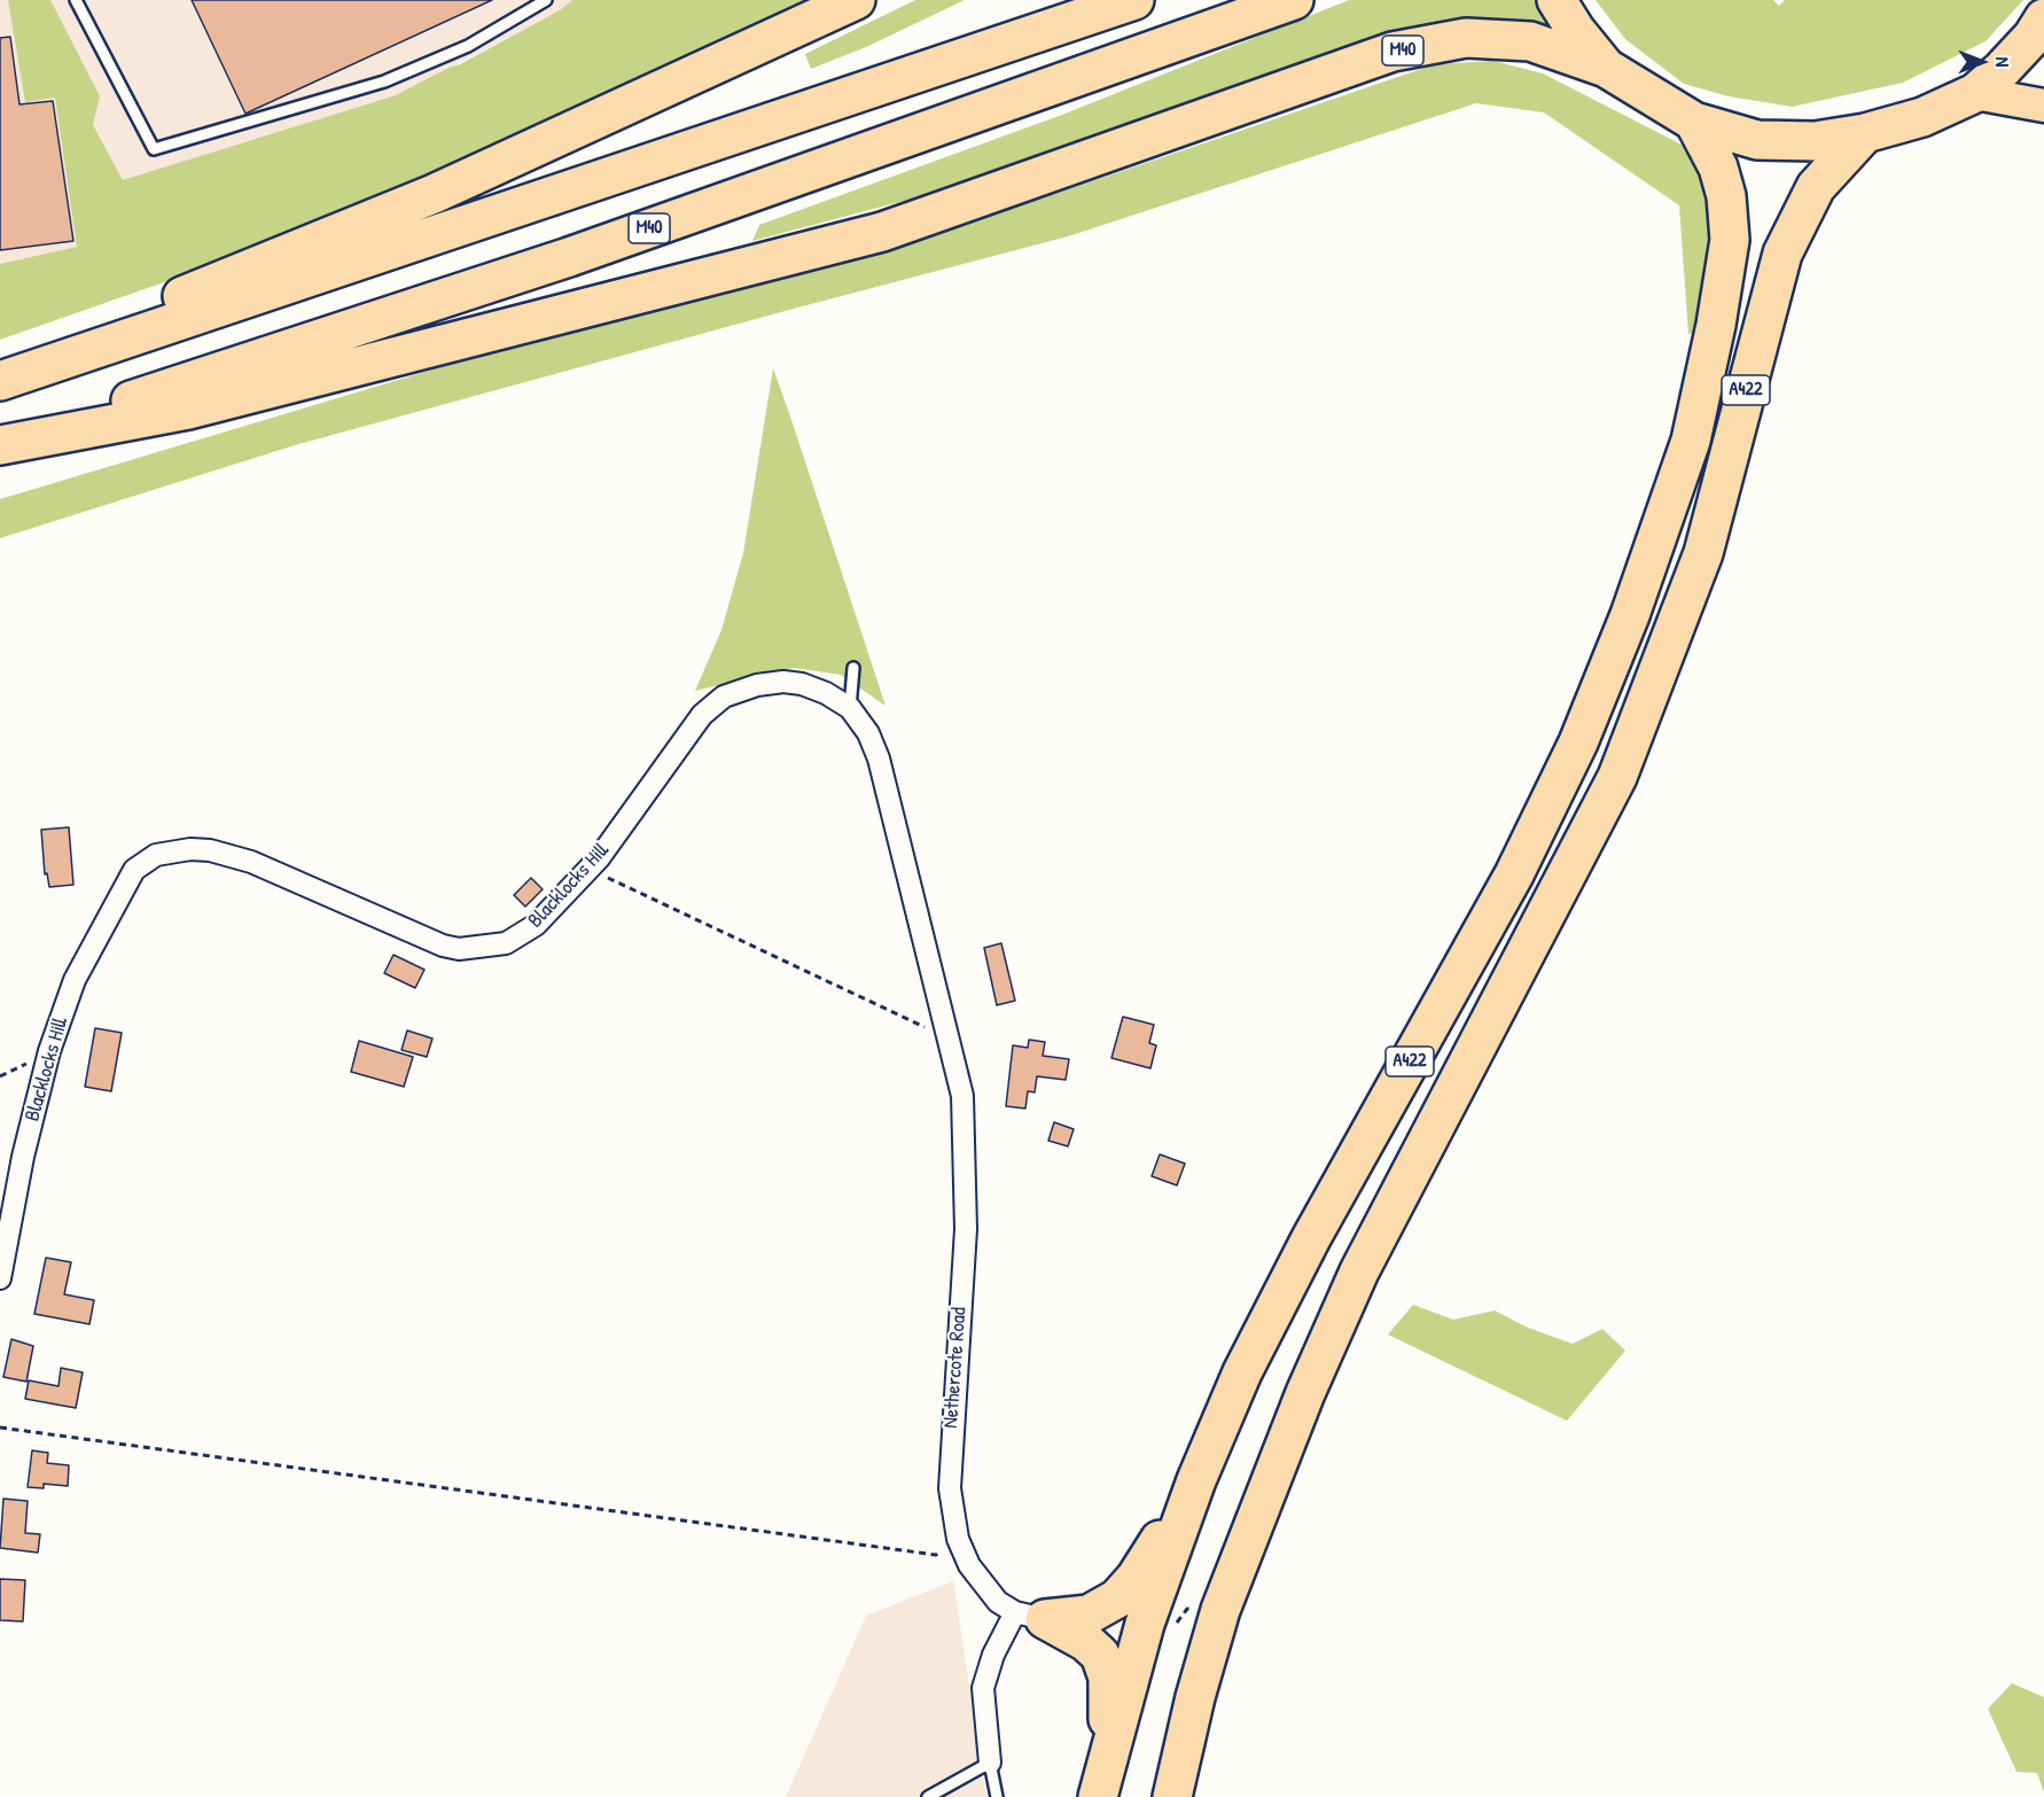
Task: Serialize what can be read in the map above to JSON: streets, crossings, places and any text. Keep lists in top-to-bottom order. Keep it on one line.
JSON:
{"streets":{"highway":["M40","A422"],"street":["Blacklocks Hill","Nethercote Road"]},"crossings":[["Blacklocks Hill","Nethercote Road"]],"north":"right"}
